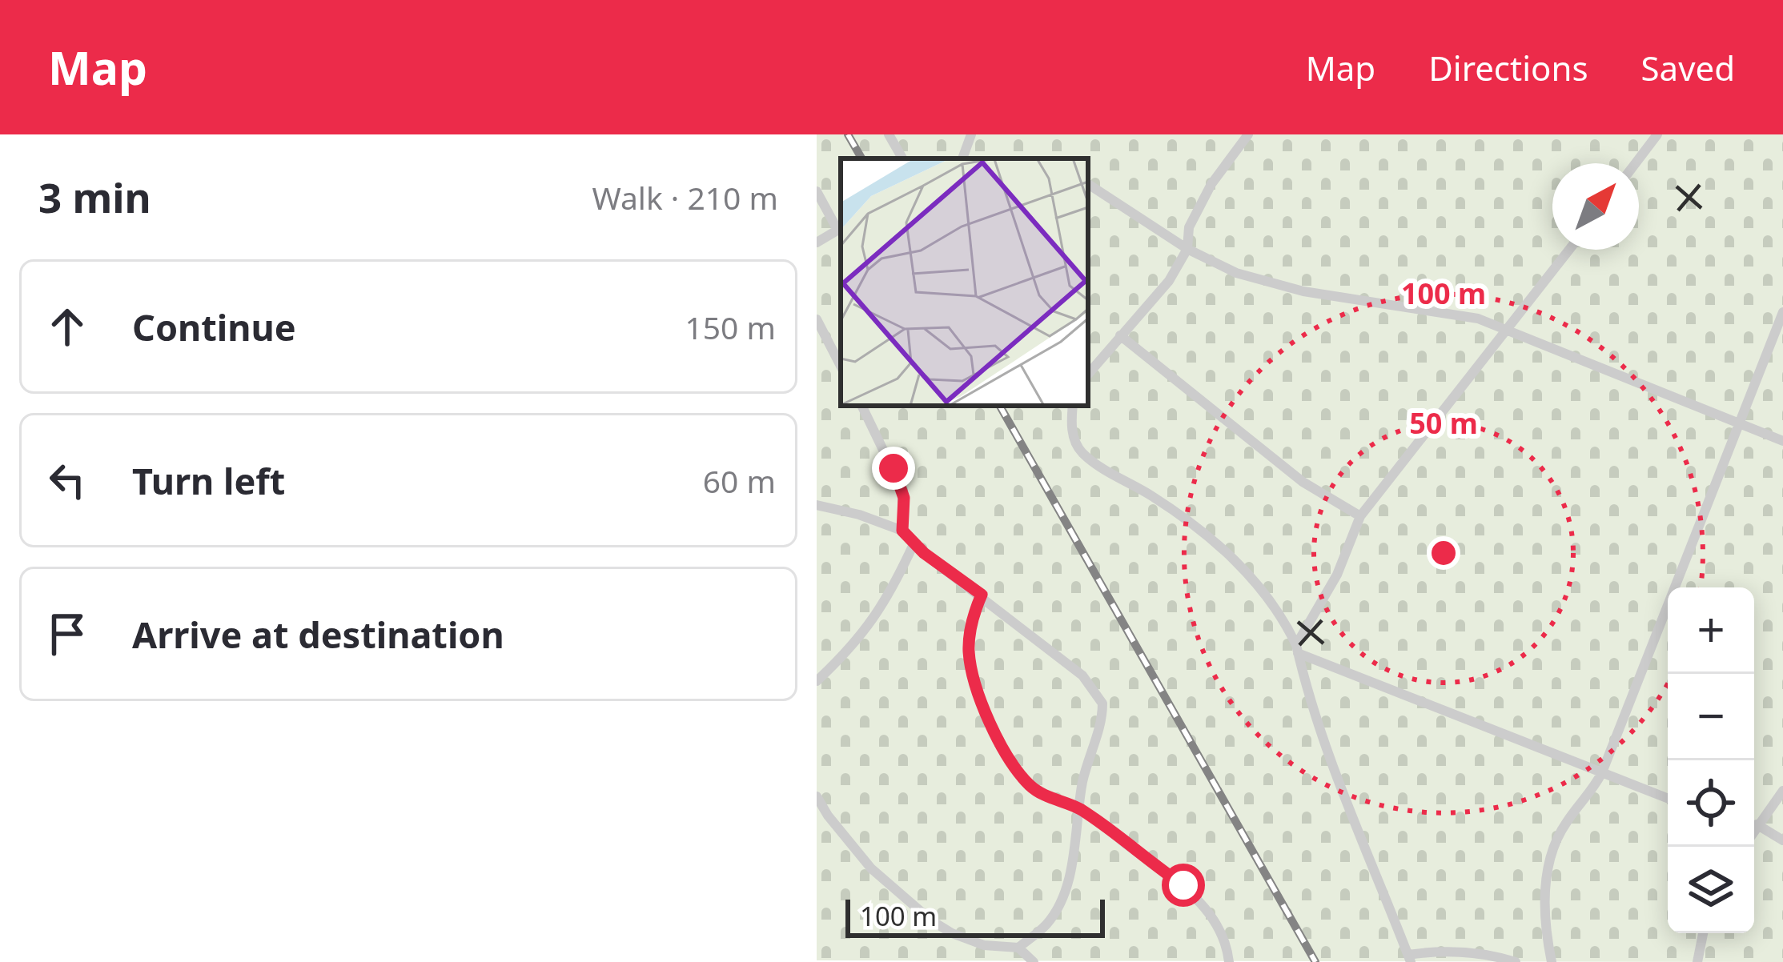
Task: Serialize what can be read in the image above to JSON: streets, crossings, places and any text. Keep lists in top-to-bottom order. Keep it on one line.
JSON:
{"scale_bar":"100 m","north":"top right","page":{"header":"Map","nav":["Map","Directions","Saved"],"heading":["3 min","Walk · 210 m"],"list":[["Continue","150 m"],["Turn left","60 m"],"Arrive at destination"],"map_buttons":["+","−"],"scale":"100 m"},"rings":["100 m","50 m"]}
